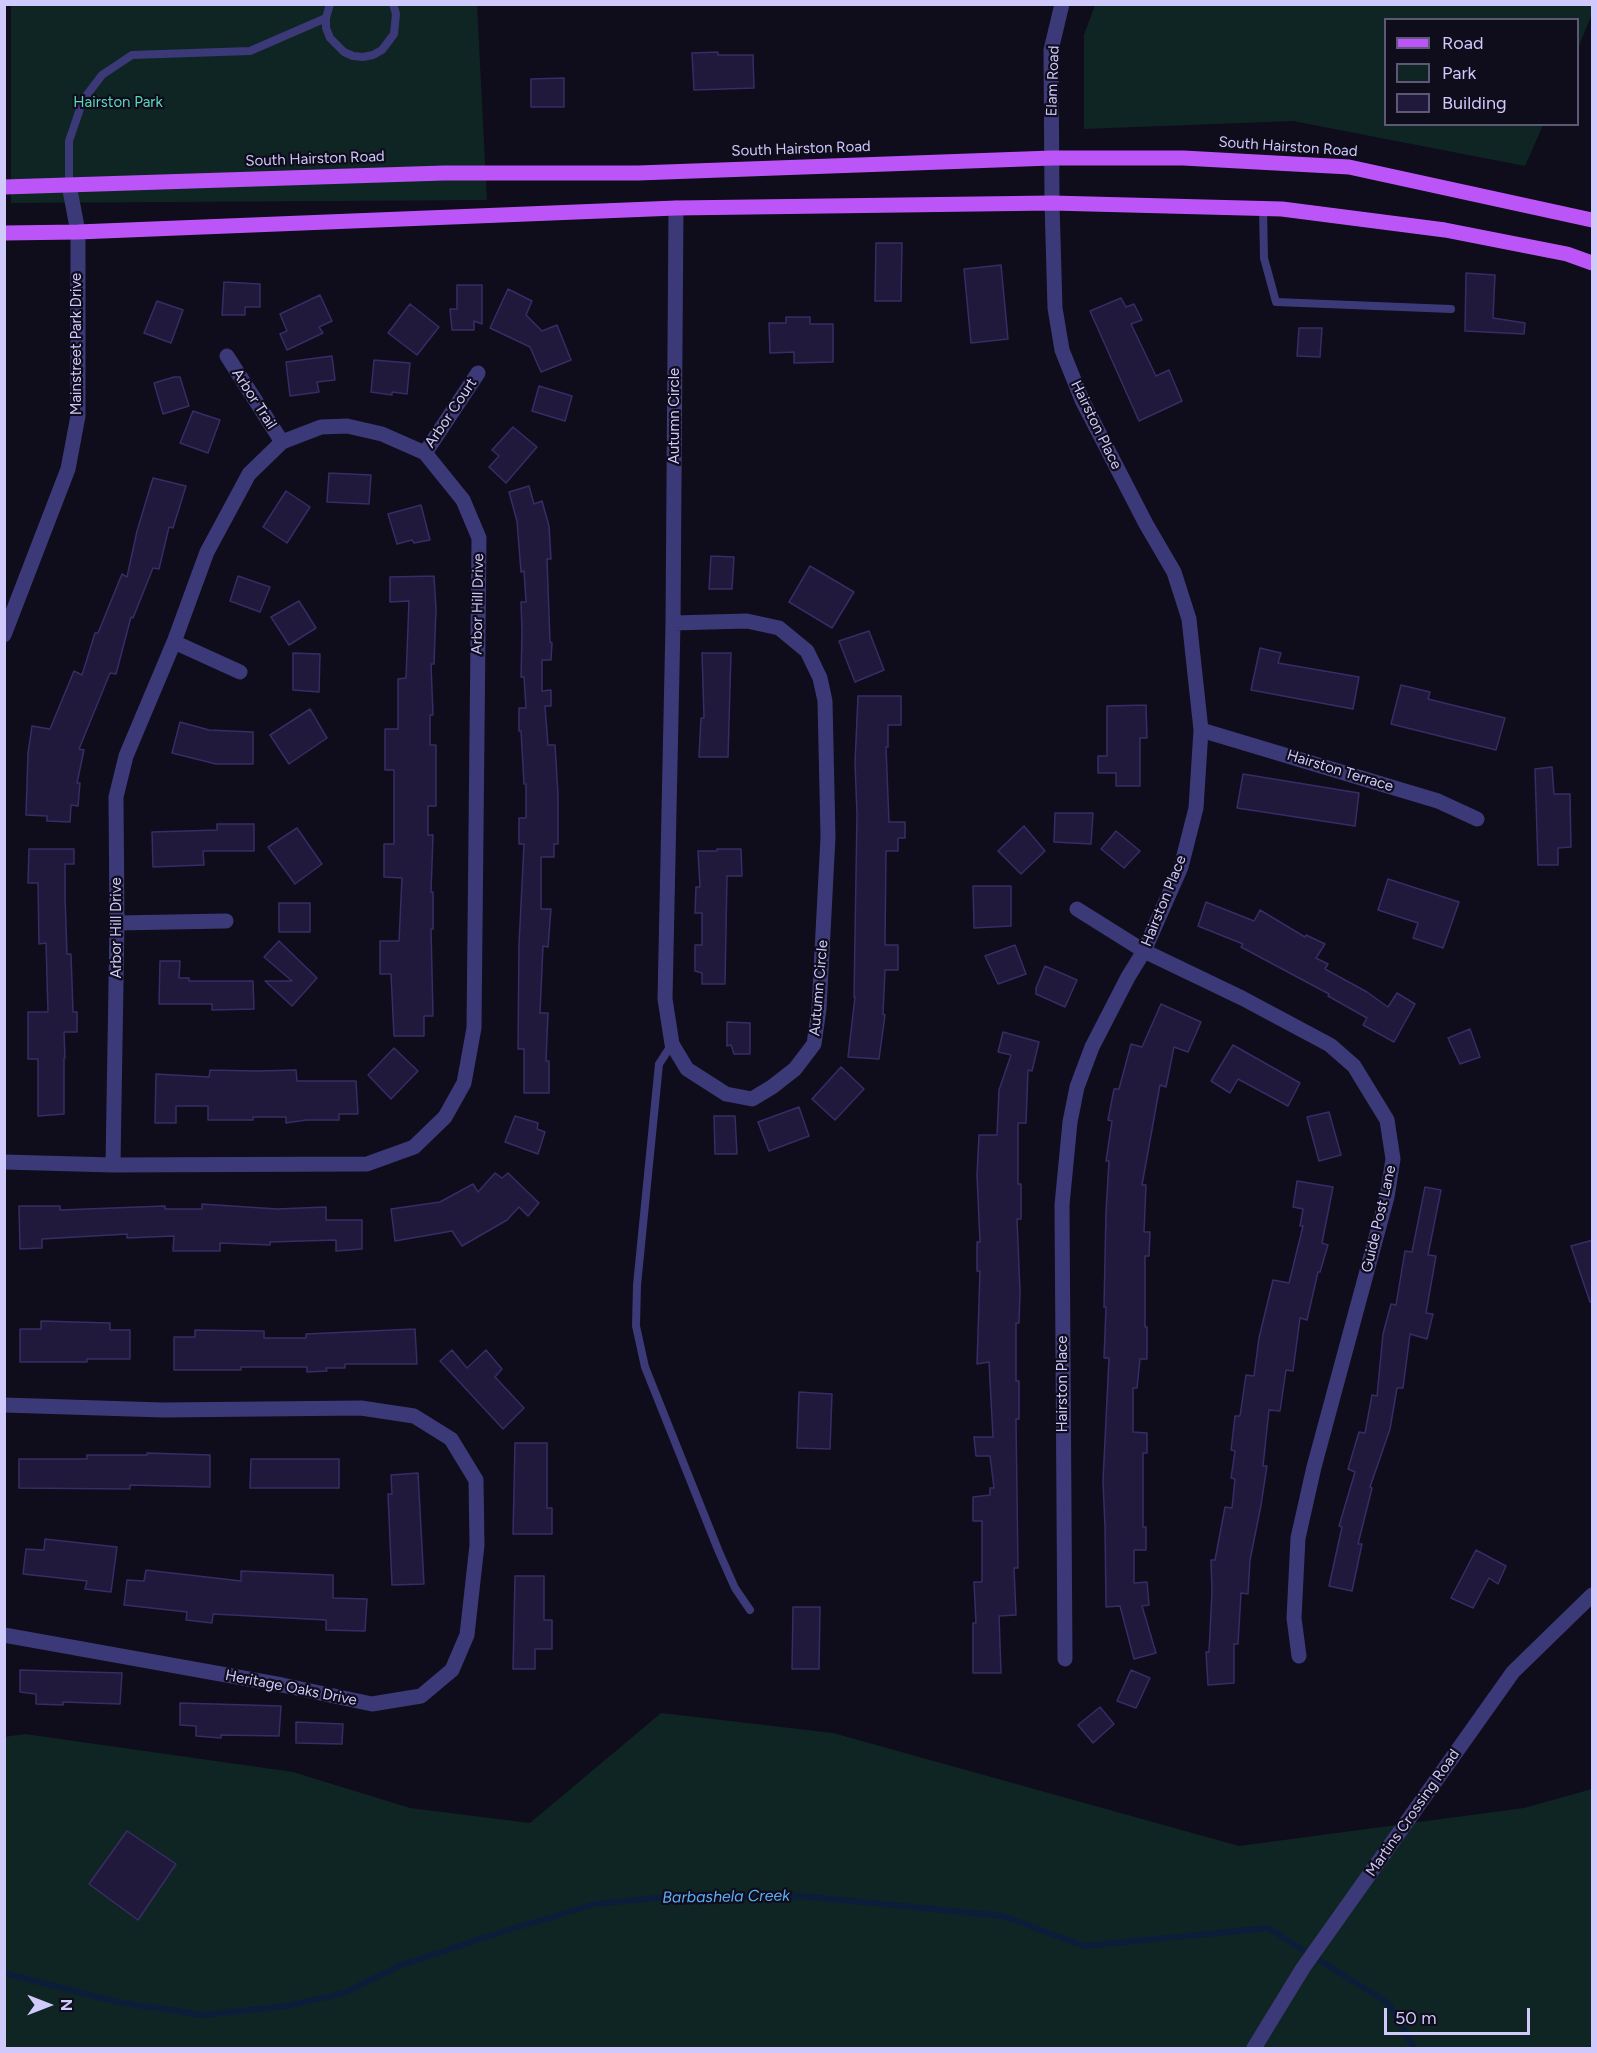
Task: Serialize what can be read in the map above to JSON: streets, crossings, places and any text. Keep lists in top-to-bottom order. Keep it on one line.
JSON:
{"streets":{"main road":["South Hairston Road"],"street":["Elam Road","Mainstreet Park Drive","Arbor Trail","Arbor Court","Autumn Circle","Hairston Place","Arbor Hill Drive","Hairston Terrace","Guide Post Lane","Heritage Oaks Drive","Martins Crossing Road"]},"crossings":[["Elam Road","South Hairston Road"],["Elam Road","Hairston Place"],["South Hairston Road","Mainstreet Park Drive"],["South Hairston Road","Hairston Place"],["Arbor Trail","Arbor Hill Drive"],["Arbor Court","Arbor Hill Drive"],["Hairston Place","Hairston Terrace"],["Hairston Place","Guide Post Lane"]],"water":["Barbashela Creek"],"parks":["Hairston Park"],"legend":["Road","Park","Building"],"scale_bar":"50 m","north":"right"}
